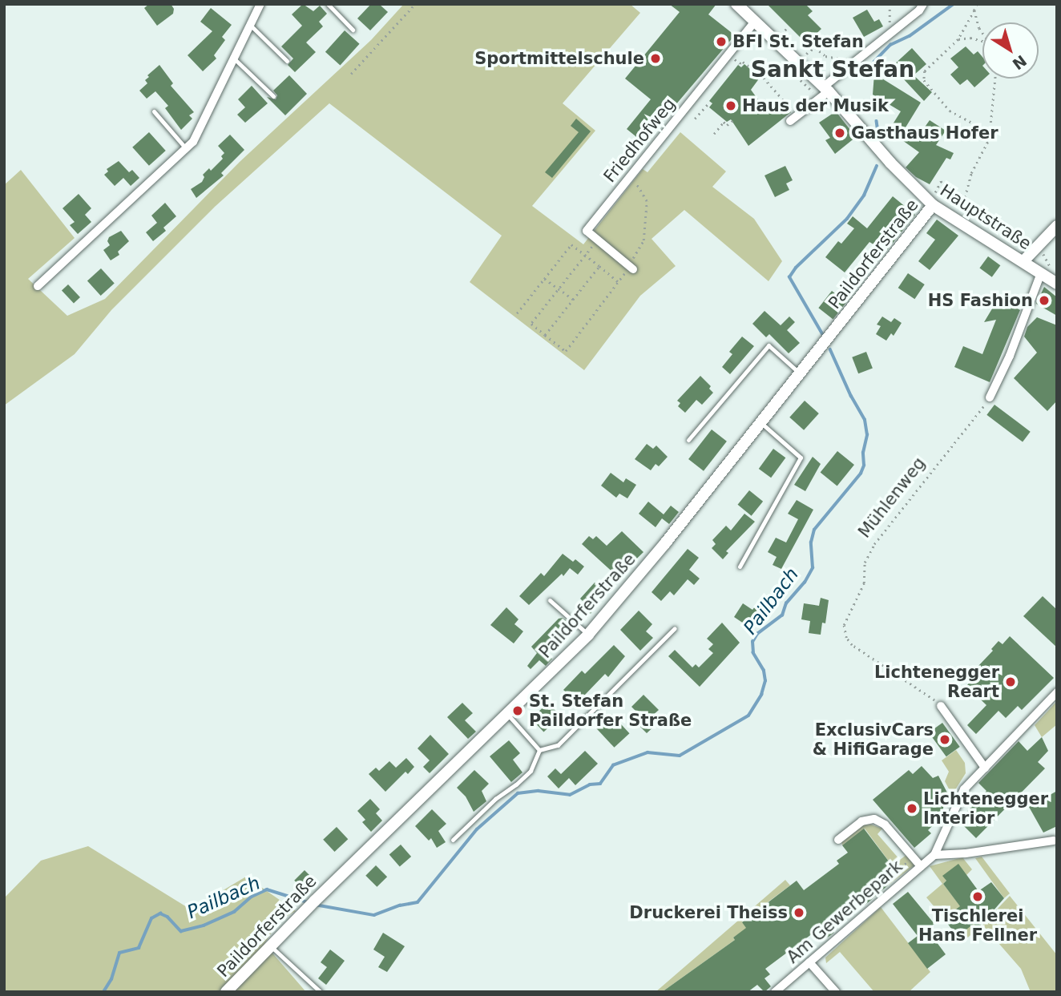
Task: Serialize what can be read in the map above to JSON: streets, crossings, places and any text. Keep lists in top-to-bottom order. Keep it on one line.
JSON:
{"streets":{"street":["Friedhofweg","Hauptstraße","Paildorferstraße","Am Gewerbepark"],"path":["Mühlenweg"]},"crossings":[["Friedhofweg","Hauptstraße"],["Hauptstraße","Paildorferstraße"]],"districts":["Sankt Stefan"],"water":["Pailbach"],"places":["BFI St. Stefan","Sportmittelschule","Haus der Musik","Gasthaus Hofer","HS Fashion","Lichtenegger Reart","St. Stefan Paildorfer Straße","ExclusivCars & HifiGarage","Lichtenegger Interior","Tischlerei Hans Fellner","Druckerei Theiss"],"north":"bottom right"}
